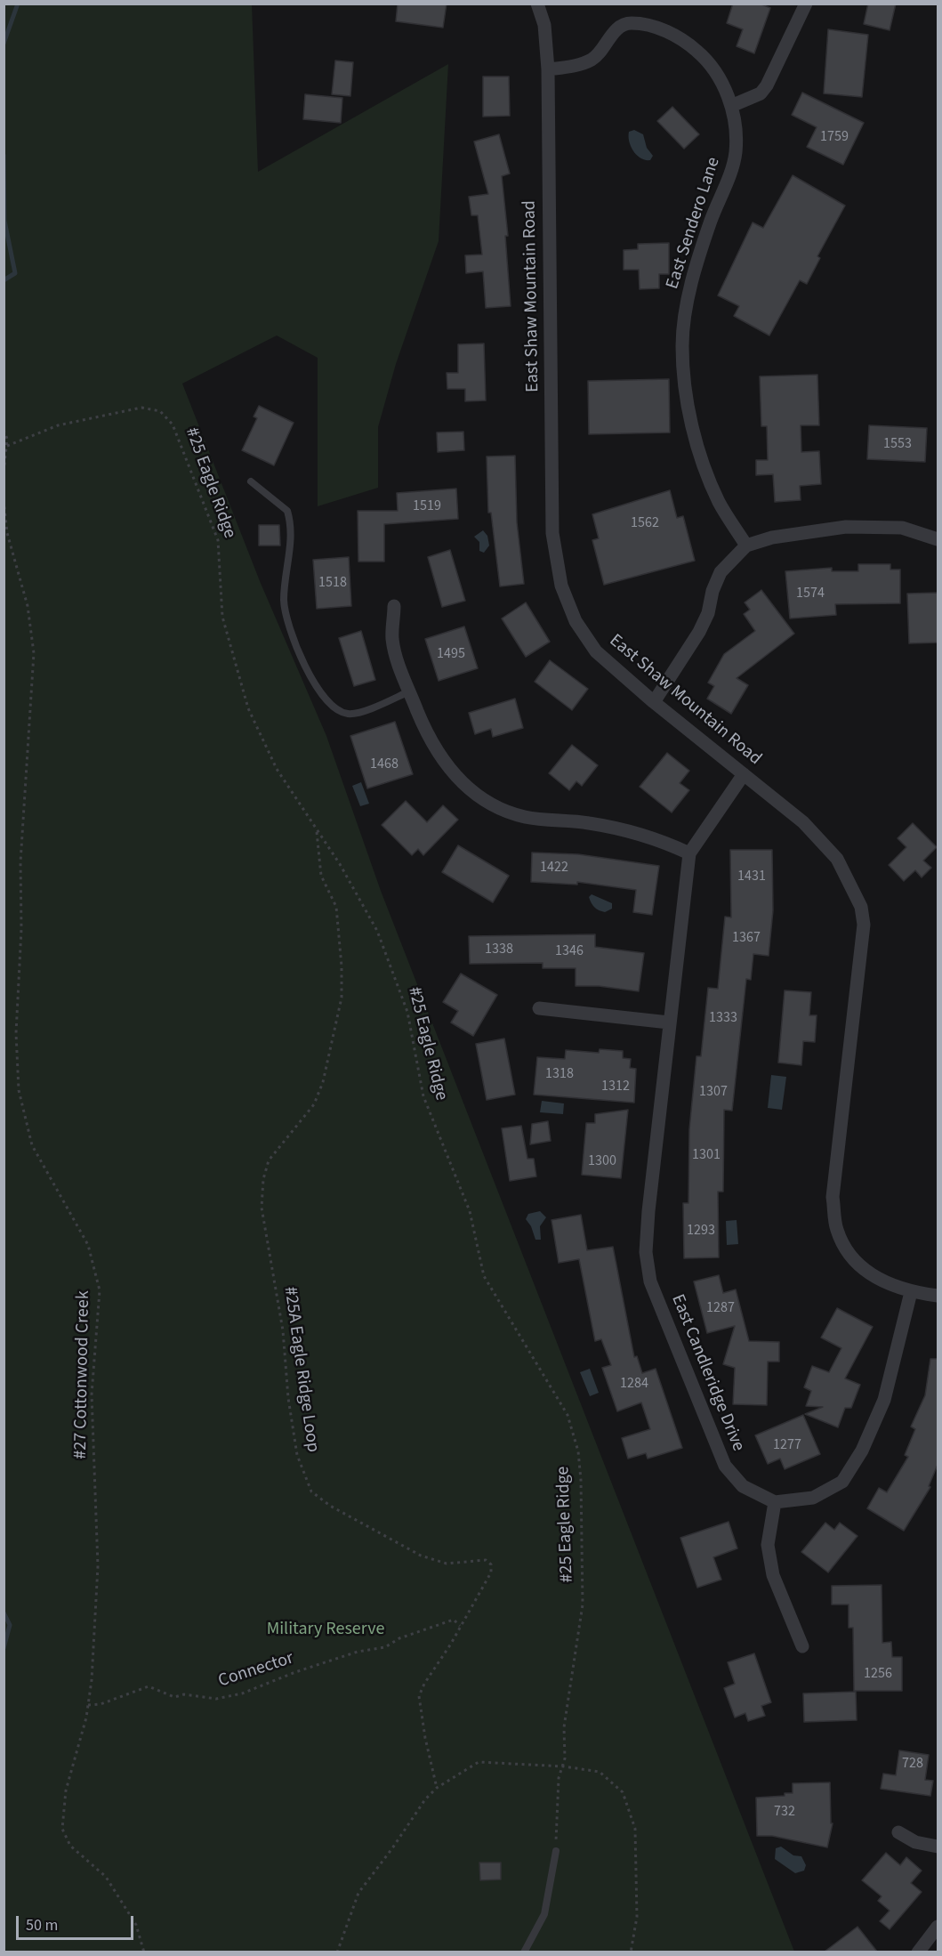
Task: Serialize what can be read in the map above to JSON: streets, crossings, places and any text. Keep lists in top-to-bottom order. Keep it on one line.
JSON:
{"streets":{"street":["East Sendero Lane","East Shaw Mountain Road","East Candleridge Drive"],"path":["#25 Eagle Ridge","#25A Eagle Ridge Loop","#27 Cottonwood Creek","Connector"]},"crossings":[["East Sendero Lane","East Shaw Mountain Road"],["East Shaw Mountain Road","East Candleridge Drive"],["#25 Eagle Ridge","#25A Eagle Ridge Loop"],["#25A Eagle Ridge Loop","Connector"],["#27 Cottonwood Creek","Connector"]],"parks":["Military Reserve"],"house_numbers":["1759","1553","1519","1562","1518","1574","1495","1468","1422","1431","1367","1338","1346","1333","1318","1312","1307","1301","1300","1293","1287","1284","1277","1256","728","732"],"scale_bar":"50 m"}
